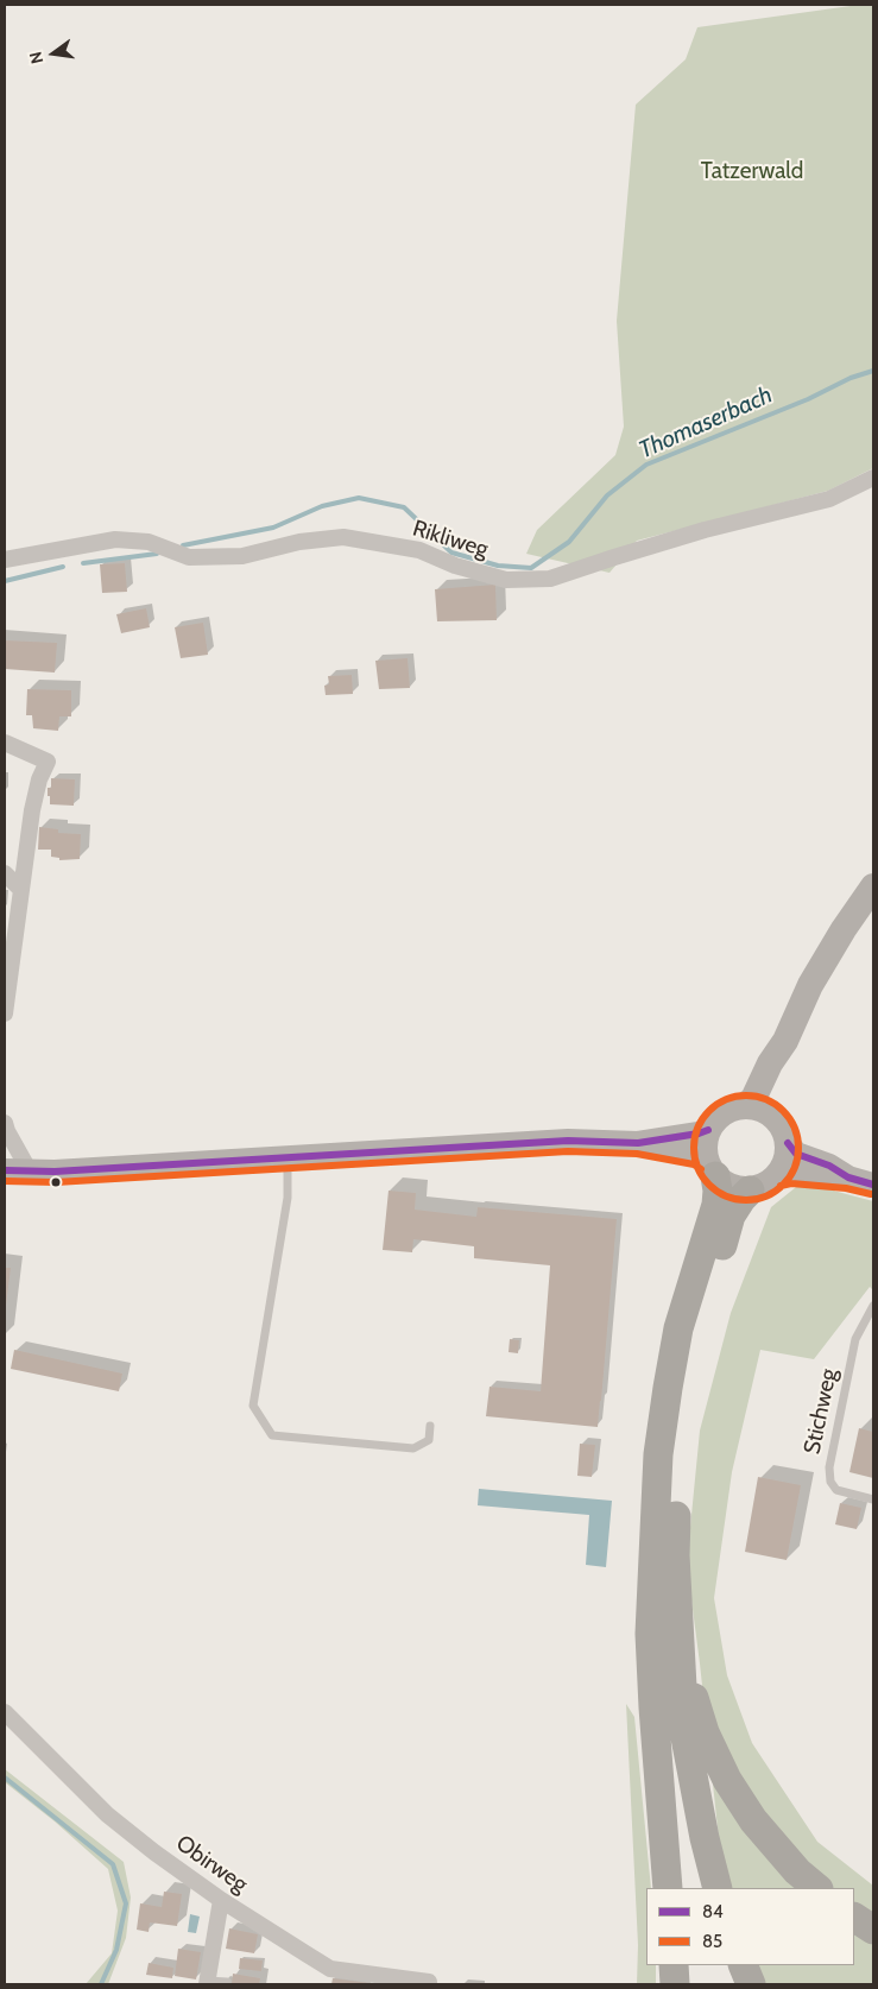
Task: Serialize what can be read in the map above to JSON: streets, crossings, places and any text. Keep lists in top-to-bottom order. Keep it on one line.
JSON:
{"streets":{"street":["Rikliweg","Obirweg"],"lane":["Stichweg"]},"water":["Thomaserbach"],"parks":["Tatzerwald"],"lines":["transit line 85","transit line 84"],"legend":["84","85"],"north":"left"}
